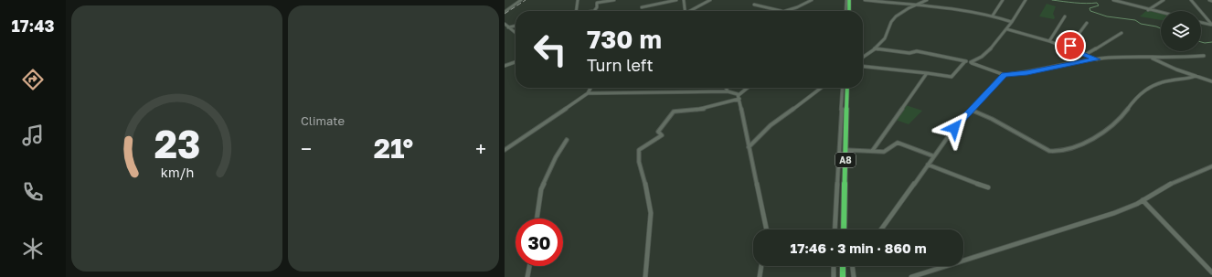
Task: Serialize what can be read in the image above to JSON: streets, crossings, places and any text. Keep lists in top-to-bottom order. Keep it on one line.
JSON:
{"streets":{"highway":["A8"]},"page":{"tabs":"17:43","tile":"Climate","turn":["730 m","Turn left"],"heat":["−","21°","+"],"limit":"30","trip":"17:46 · 3 min · 860 m","gauge":["23","km/h"]}}
